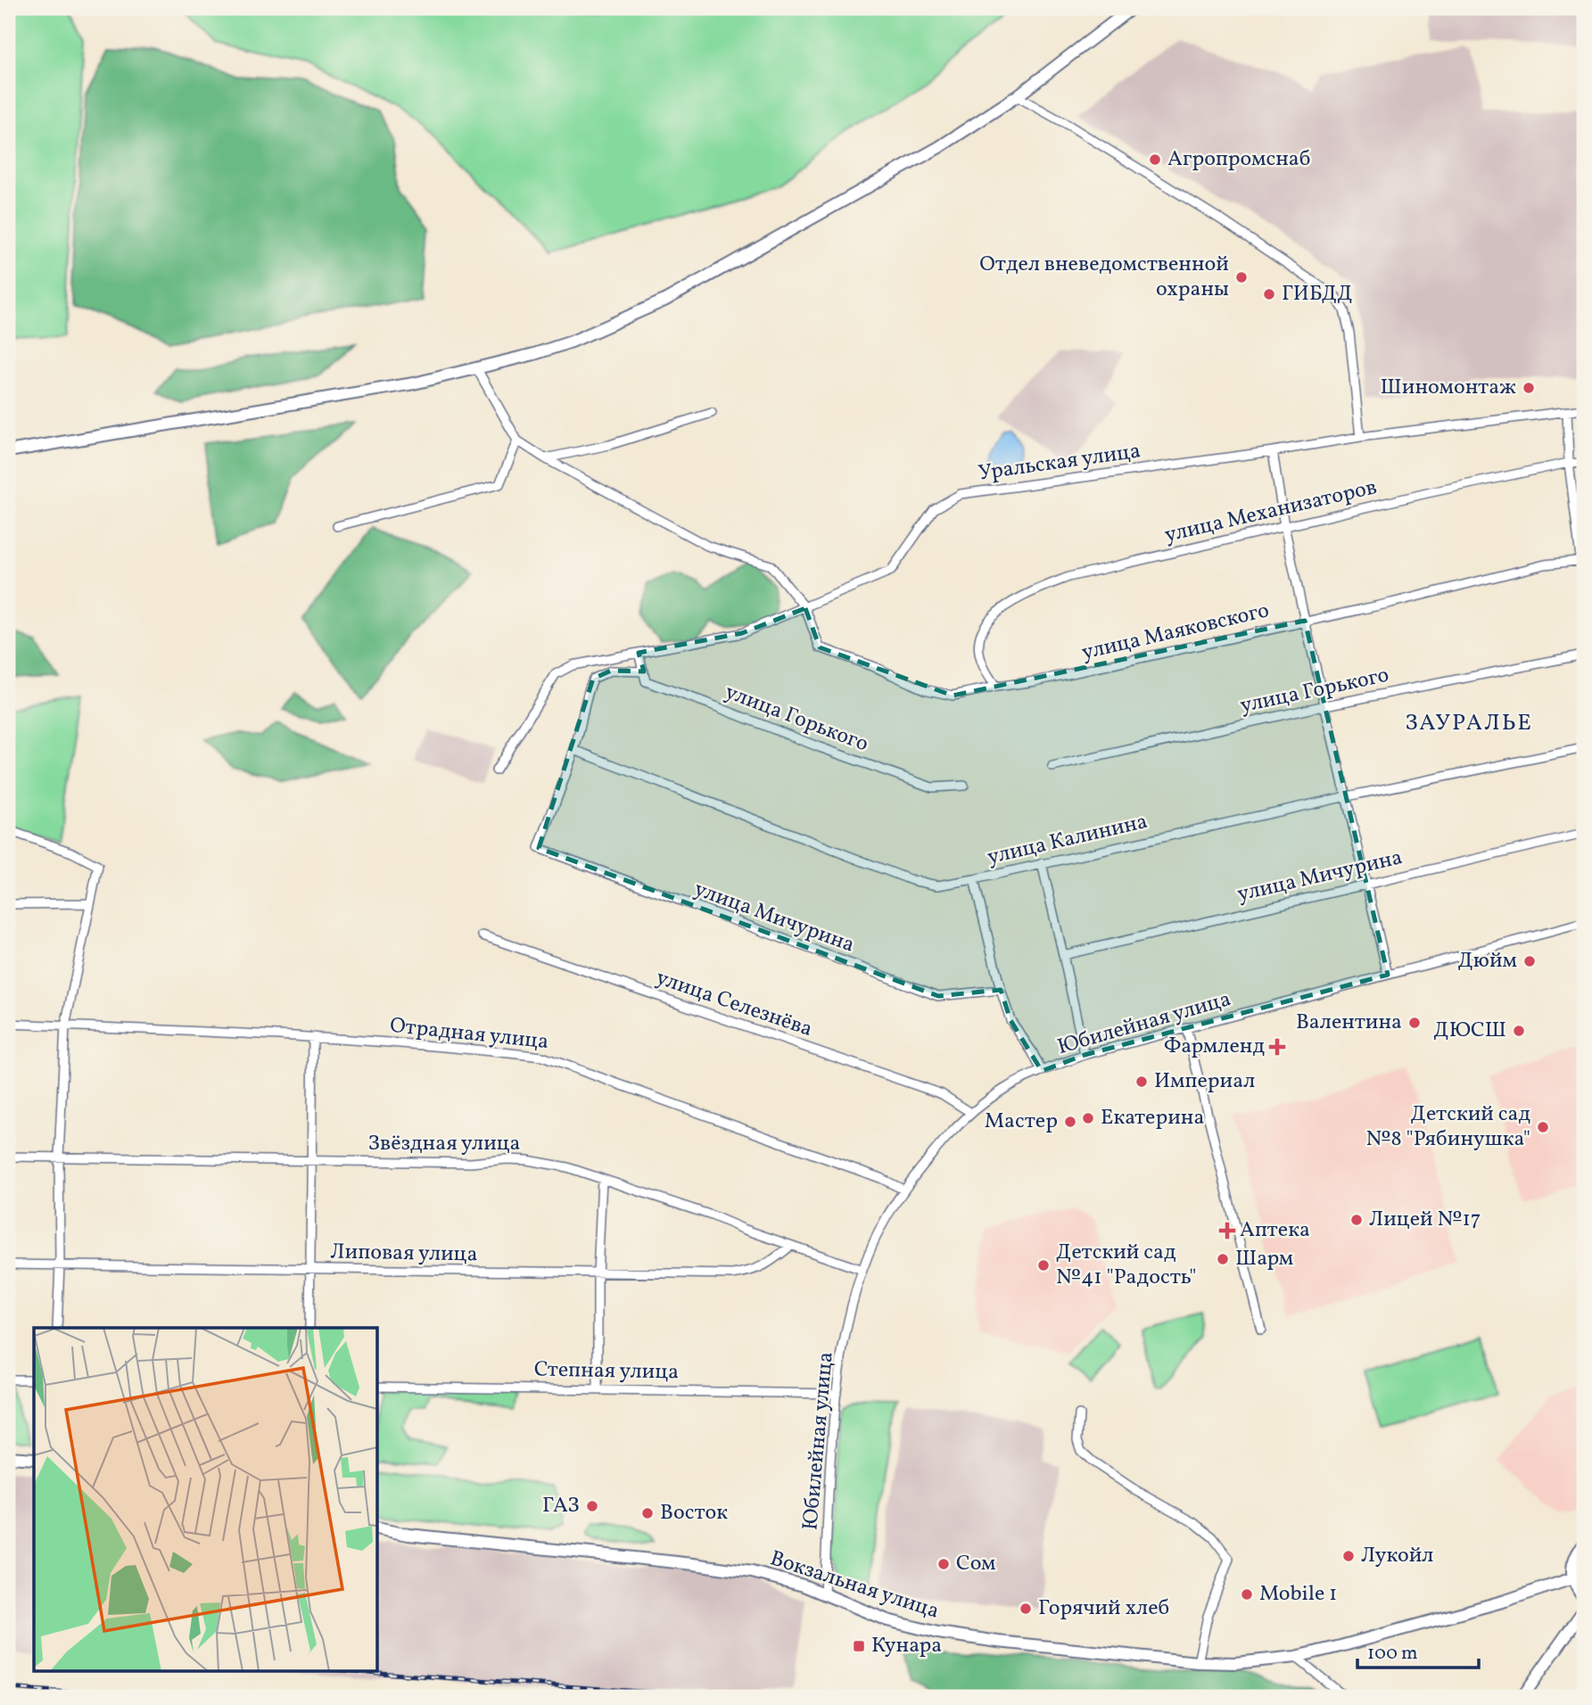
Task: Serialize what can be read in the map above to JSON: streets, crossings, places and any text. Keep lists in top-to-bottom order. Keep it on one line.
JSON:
{"streets":{"main road":["Вокзальная улица"],"street":["Уральская улица","улица Механизаторов","улица Маяковского","улица Горького","улица Калинина","улица Мичурина","улица Селезнёва","Юбилейная улица","Отрадная улица","Звёздная улица","Липовая улица","Степная улица"]},"crossings":[["Уральская улица","улица Маяковского"],["улица Механизаторов","улица Маяковского"],["улица Калинина","улица Мичурина"],["улица Селезнёва","Юбилейная улица"],["Юбилейная улица","Отрадная улица"],["Юбилейная улица","Звёздная улица"],["Юбилейная улица","Степная улица"],["Юбилейная улица","Вокзальная улица"],["Звёздная улица","Липовая улица"]],"districts":["ЗАУРАЛЬЕ"],"places":{"other":["Агропромснаб","Отдел вневедомственной охраны","ГИБДД","Шиномонтаж","Дюйм","Валентина","ДЮСШ","Империал","Екатерина","Мастер","Детский сад №8 \"Рябинушка\"","Лицей №17","Шарм","Детский сад №41 \"Радость\"","ГАЗ","Восток","Лукойл","Сом","Mobile 1","Горячий хлеб"],"health":["Фармленд","Аптека"],"transit":["Кунара"]},"scale_bar":"100 m"}
